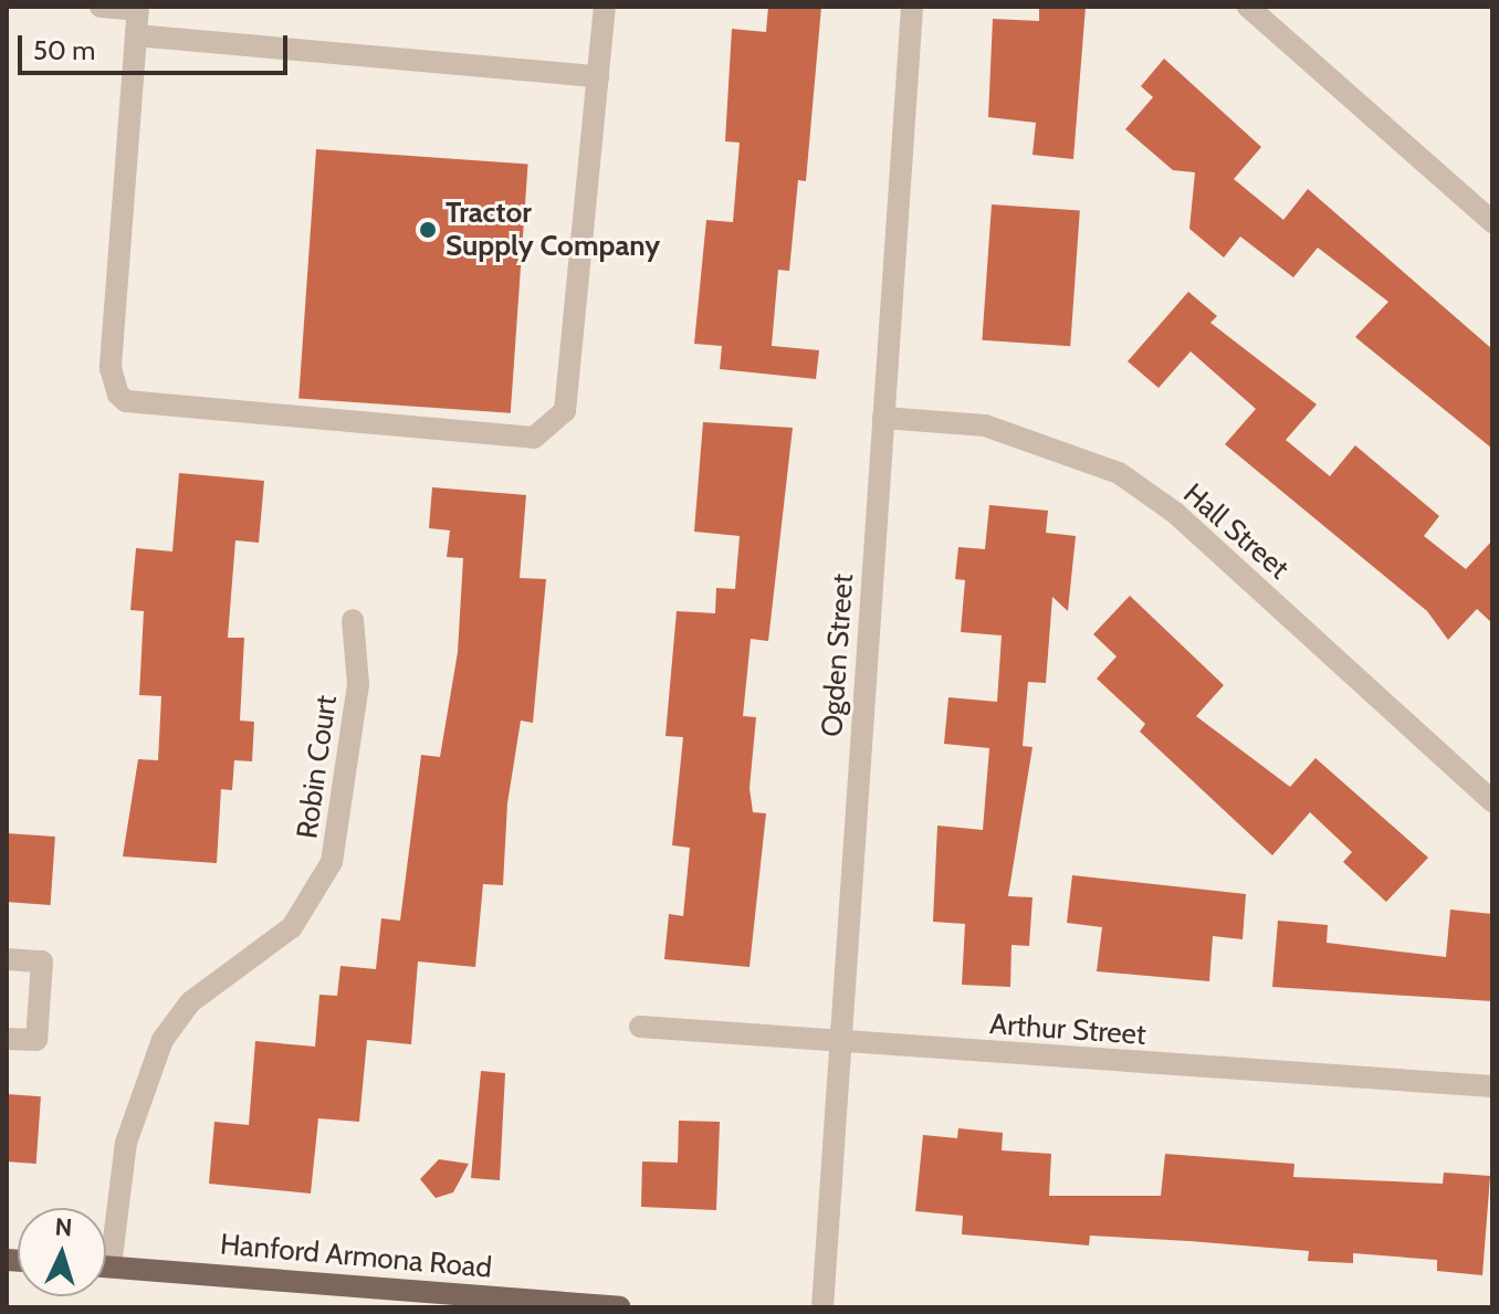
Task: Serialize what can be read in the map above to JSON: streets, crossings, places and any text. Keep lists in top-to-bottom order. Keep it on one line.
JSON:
{"streets":{"main road":["Hanford Armona Road"],"street":["Hall Street","Ogden Street","Robin Court","Arthur Street"]},"crossings":[["Hall Street","Ogden Street"],["Ogden Street","Arthur Street"]],"places":["Tractor Supply Company"],"scale_bar":"50 m","north":"top"}
